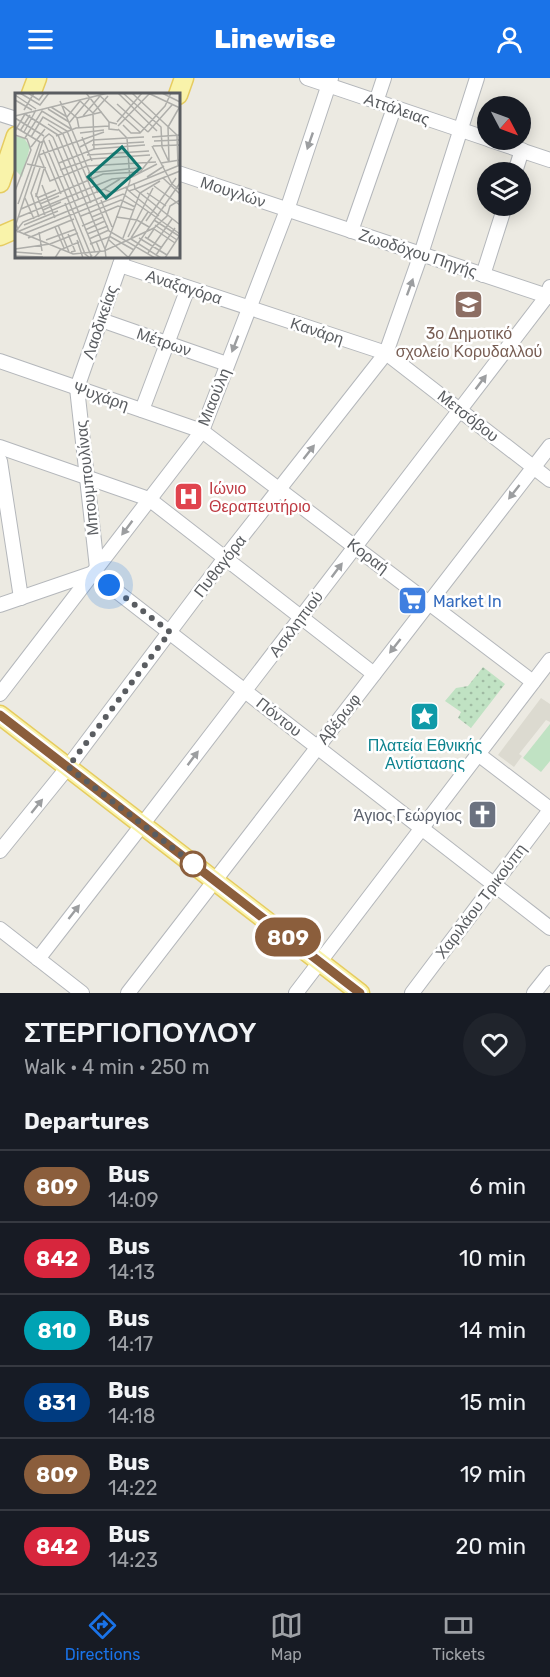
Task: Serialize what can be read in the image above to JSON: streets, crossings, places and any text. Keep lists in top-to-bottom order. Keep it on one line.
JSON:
{"streets":{"street":["Αττάλειας","Μουγλών","Ζωοδόχου Πηγής","Αναξαγόρα","Λαοδικείας","Κανάρη","Μέτρων","Ψυχάρη","Μιαούλη","Μετσόβου","Μπουμπουλίνας","Κοραή","Πυθαγόρα","Ασκληπιού","Πόντου","Αβέρωφ","Χαριλάου Τρικούπη"]},"crossings":[["Αττάλειας","Μιαούλη"],["Αττάλειας","Πυθαγόρα"],["Μουγλών","Ζωοδόχου Πηγής"],["Μουγλών","Μιαούλη"],["Ζωοδόχου Πηγής","Μιαούλη"],["Ζωοδόχου Πηγής","Πυθαγόρα"],["Ζωοδόχου Πηγής","Ασκληπιού"],["Αναξαγόρα","Λαοδικείας"],["Αναξαγόρα","Κανάρη"],["Αναξαγόρα","Μιαούλη"],["Λαοδικείας","Μέτρων"],["Λαοδικείας","Ψυχάρη"],["Λαοδικείας","Μπουμπουλίνας"],["Κανάρη","Μιαούλη"],["Κανάρη","Μετσόβου"],["Κανάρη","Πυθαγόρα"],["Μέτρων","Μιαούλη"],["Ψυχάρη","Μιαούλη"],["Ψυχάρη","Μπουμπουλίνας"],["Ψυχάρη","Κοραή"],["Μιαούλη","Μπουμπουλίνας"],["Μιαούλη","Κοραή"],["Μιαούλη","Πόντου"],["Μετσόβου","Πυθαγόρα"],["Μετσόβου","Ασκληπιού"],["Μετσόβου","Αβέρωφ"],["Μπουμπουλίνας","Πόντου"],["Κοραή","Πυθαγόρα"],["Κοραή","Ασκληπιού"],["Κοραή","Αβέρωφ"],["Πυθαγόρα","Πόντου"],["Ασκληπιού","Πόντου"],["Πόντου","Αβέρωφ"],["Πόντου","Χαριλάου Τρικούπη"]],"one_way":["Πυθαγόρα","Ασκληπιού","Αβέρωφ"],"places":{"school or university":["3ο Δημοτικό σχολείο Κορυδαλλού"],"hospital":["Ιώνιο Θεραπευτήριο"],"supermarket":["Market In"],"place":["Πλατεία Εθνικής Αντίστασης"],"church":["Άγιος Γεώργιος"]},"lines":["bus line 809"],"north":"bottom right","page":{"header":"Linewise","on_map":"809","heading":[["ΣΤΕΡΓΙΟΠΟΥΛΟΥ","Walk · 4 min · 250 m"],"Departures"],"list":[{"mark":"809","name":"Bus","note":"14:09","value":"6 min"},{"mark":"842","name":"Bus","note":"14:13","value":"10 min"},{"mark":"810","name":"Bus","note":"14:17","value":"14 min"},{"mark":"831","name":"Bus","note":"14:18","value":"15 min"},{"mark":"809","name":"Bus","note":"14:22","value":"19 min"},{"mark":"842","name":"Bus","note":"14:23","value":"20 min"}],"tabs":["Directions","Map","Tickets"]}}
